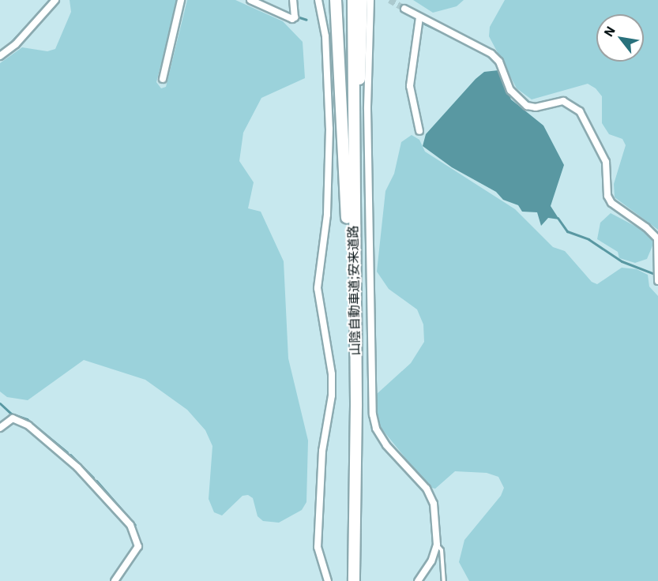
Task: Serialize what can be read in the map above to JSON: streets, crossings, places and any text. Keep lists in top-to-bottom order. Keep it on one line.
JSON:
{"streets":{"highway":["山陰自動車道;安来道路"]},"north":"top left"}
